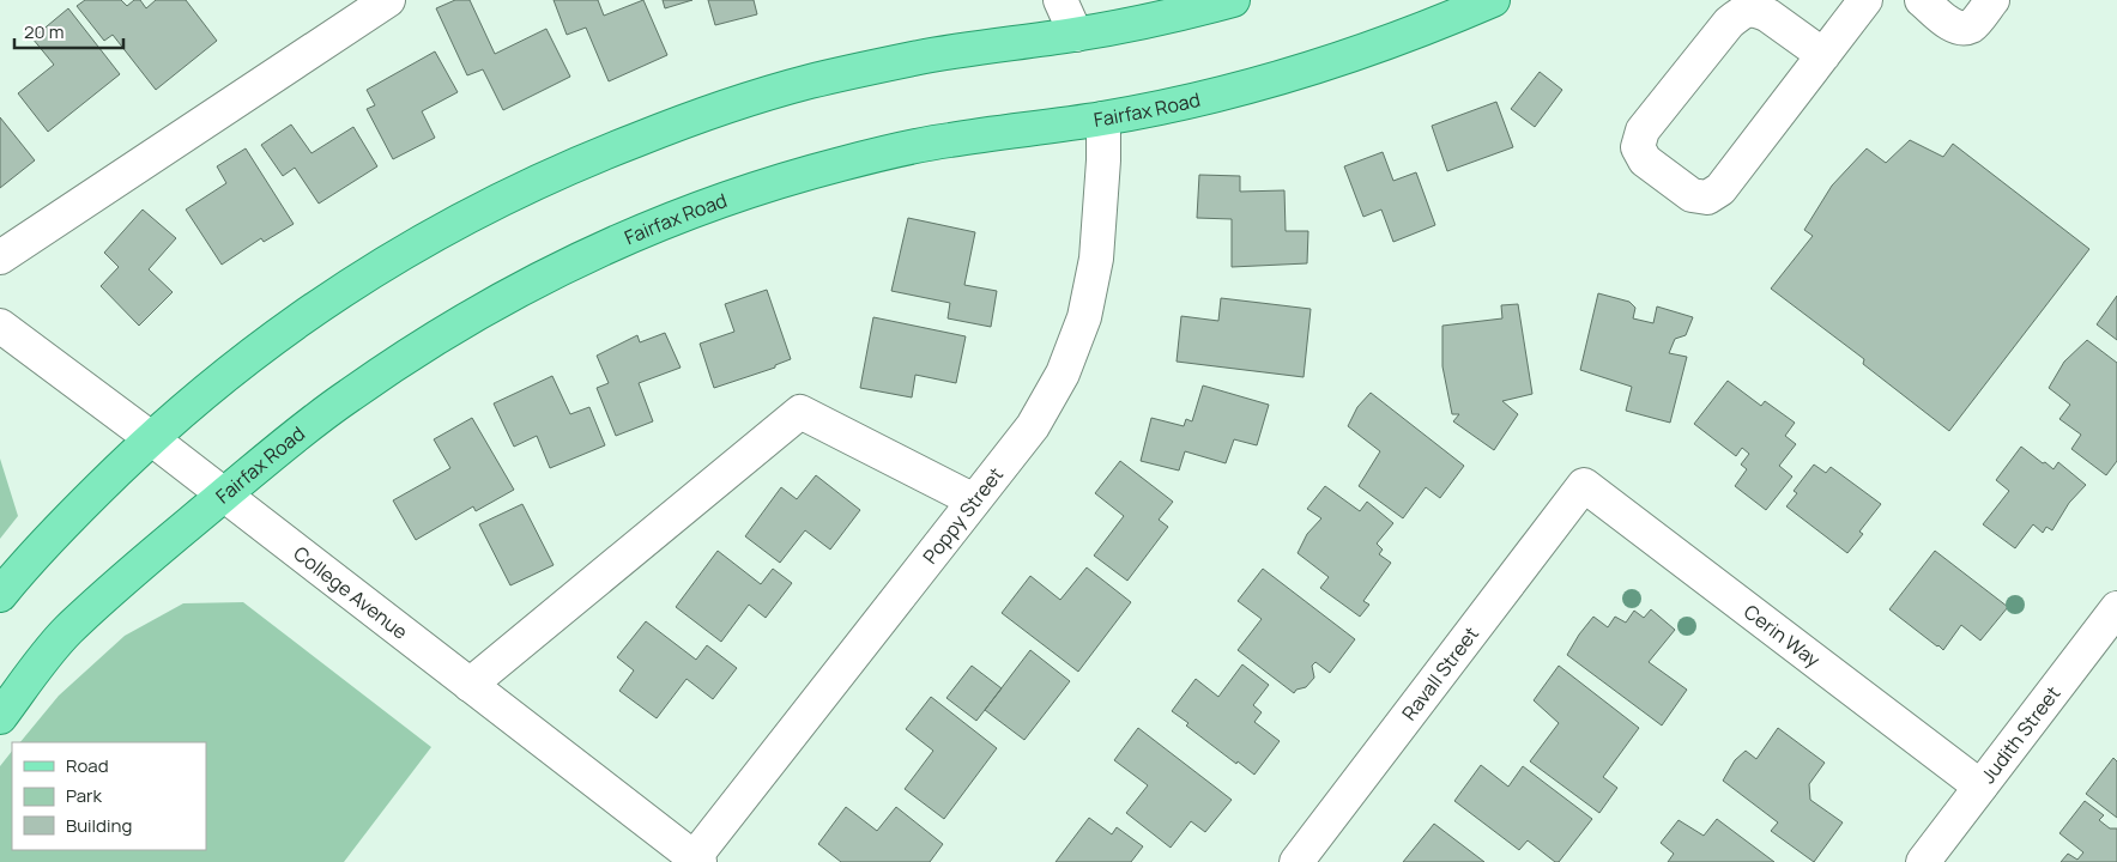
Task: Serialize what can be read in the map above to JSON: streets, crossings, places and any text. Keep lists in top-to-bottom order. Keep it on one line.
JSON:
{"streets":{"main road":["Fairfax Road"],"street":["Poppy Street","College Avenue","Cerin Way","Ravall Street","Judith Street"]},"crossings":[["Fairfax Road","Poppy Street"],["Fairfax Road","College Avenue"],["Poppy Street","College Avenue"],["Cerin Way","Ravall Street"],["Cerin Way","Judith Street"]],"legend":["Road","Park","Building"],"scale_bar":"20 m"}
